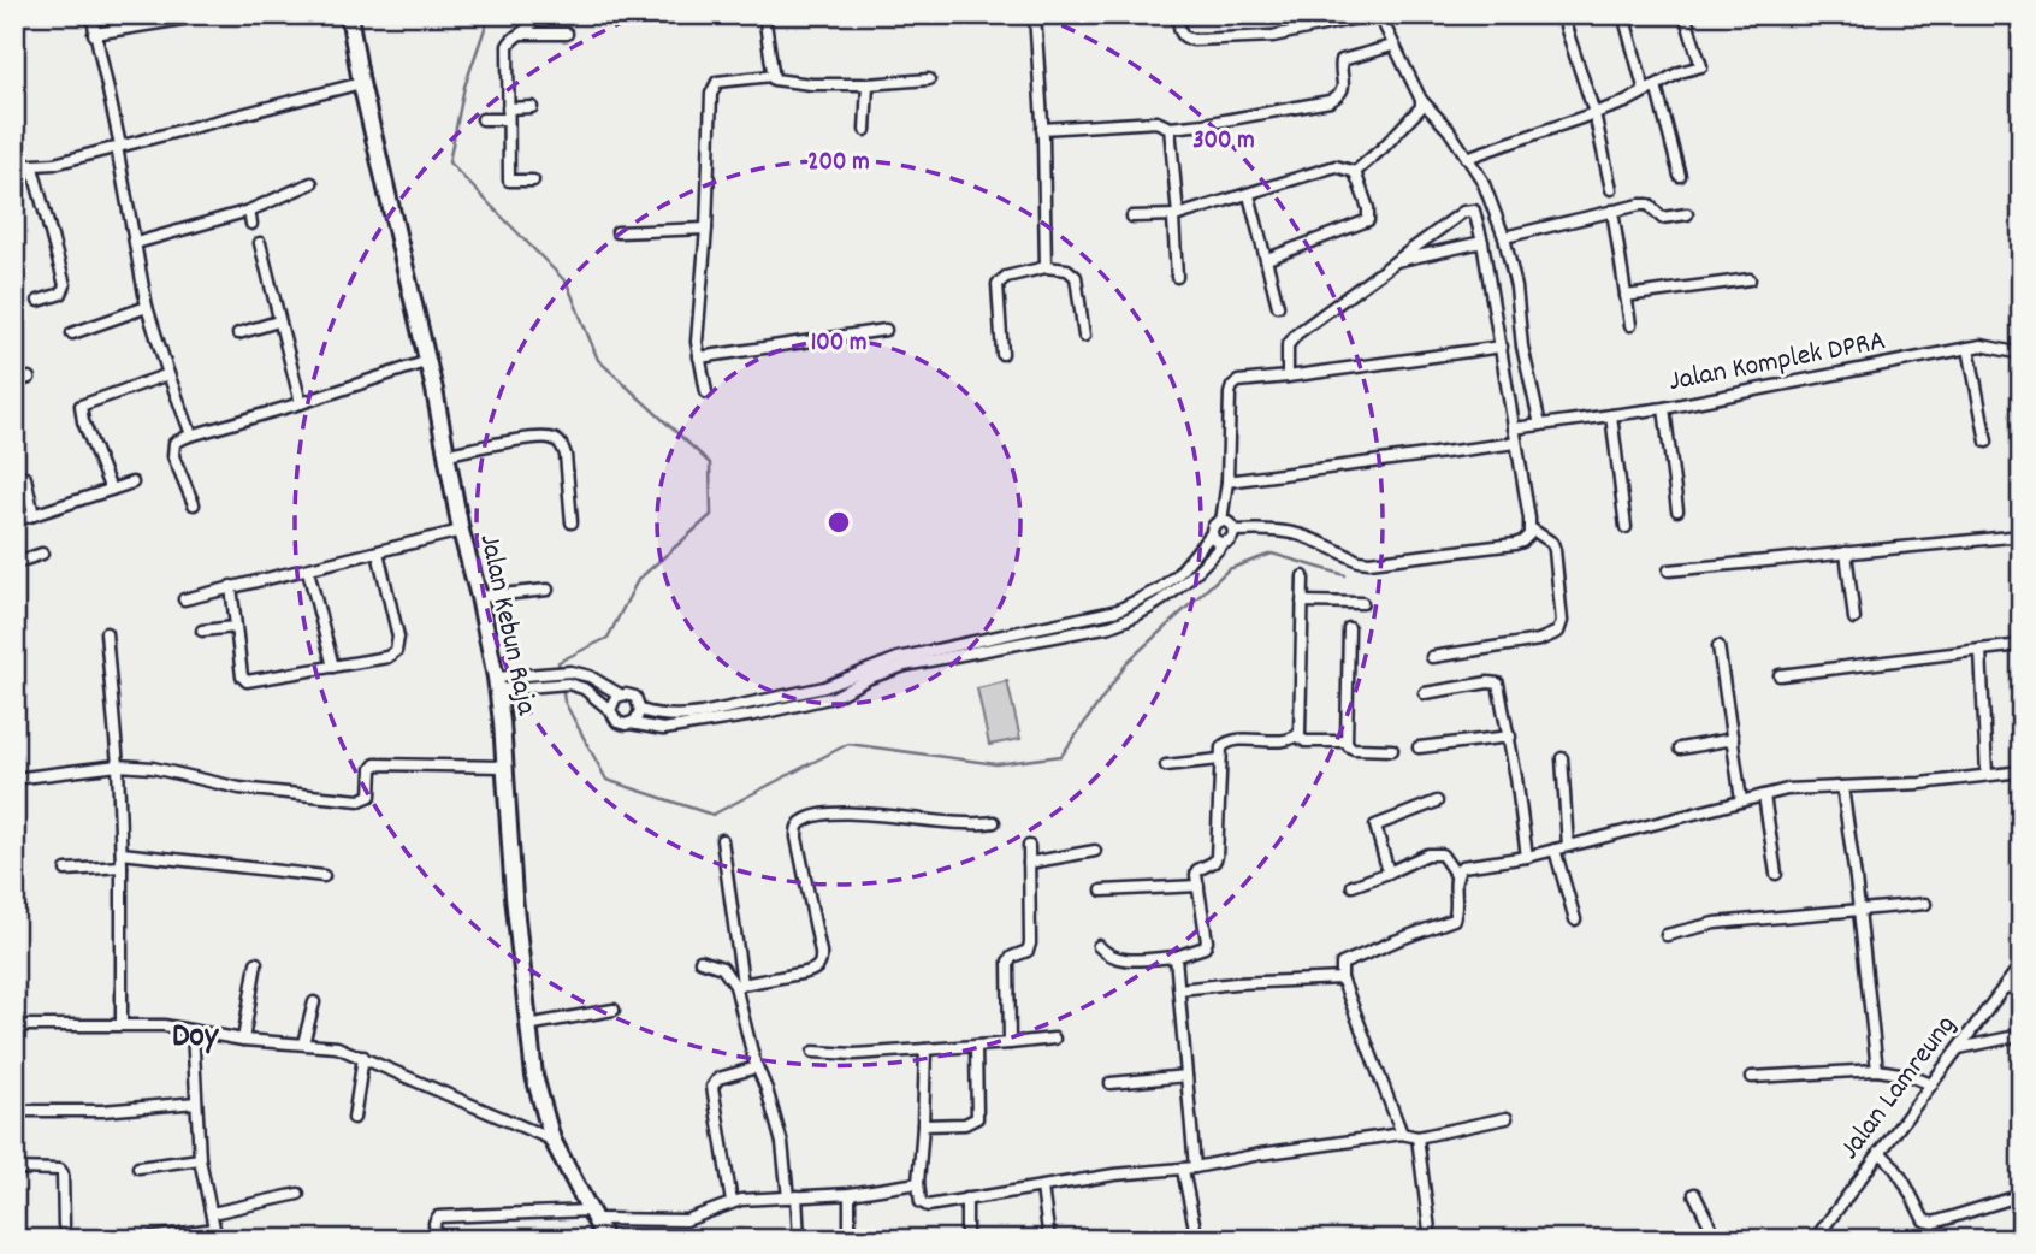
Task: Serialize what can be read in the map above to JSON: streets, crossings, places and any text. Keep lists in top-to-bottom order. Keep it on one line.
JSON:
{"streets":{"street":["Jalan Komplek DPRA","Jalan Kebun Raja","Jalan Lamreung"]},"districts":["Doy"],"rings":["300 m","200 m","100 m"]}
